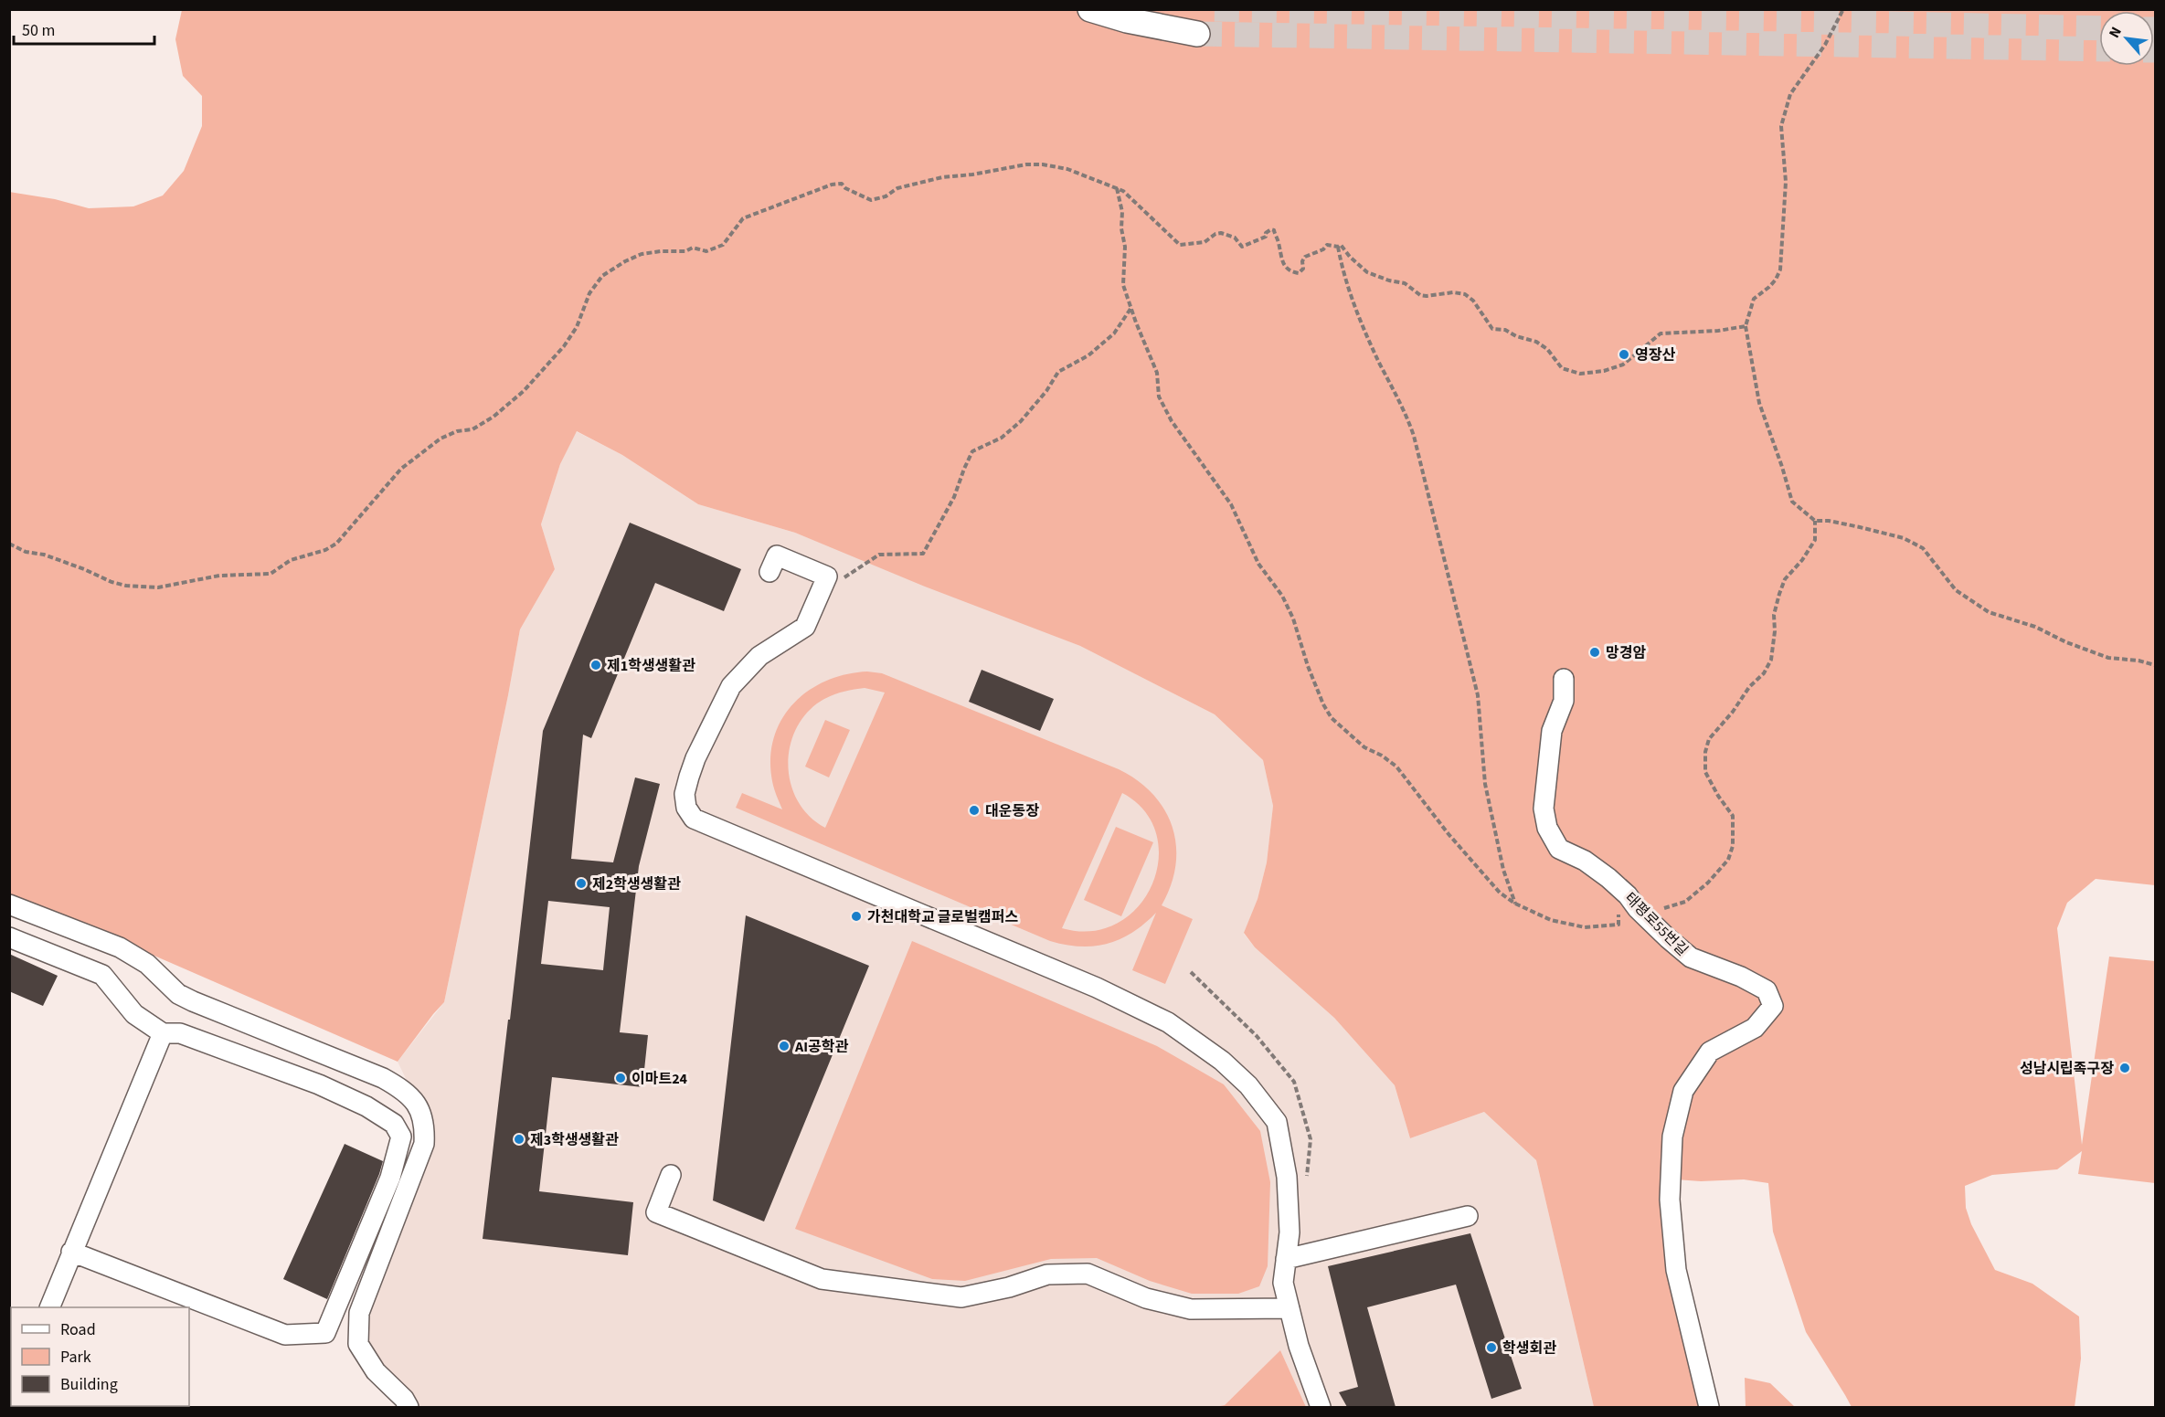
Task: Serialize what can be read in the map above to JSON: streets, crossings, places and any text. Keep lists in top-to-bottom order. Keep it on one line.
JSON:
{"streets":{"street":["태평로55번길"]},"places":["영장산","망경암","제1학생생활관","대운동장","제2학생생활관","가천대학교 글로벌캠퍼스","AI공학관","성남시립족구장","이마트24","제3학생생활관","학생회관"],"legend":["Road","Park","Building"],"scale_bar":"50 m","north":"top left"}
